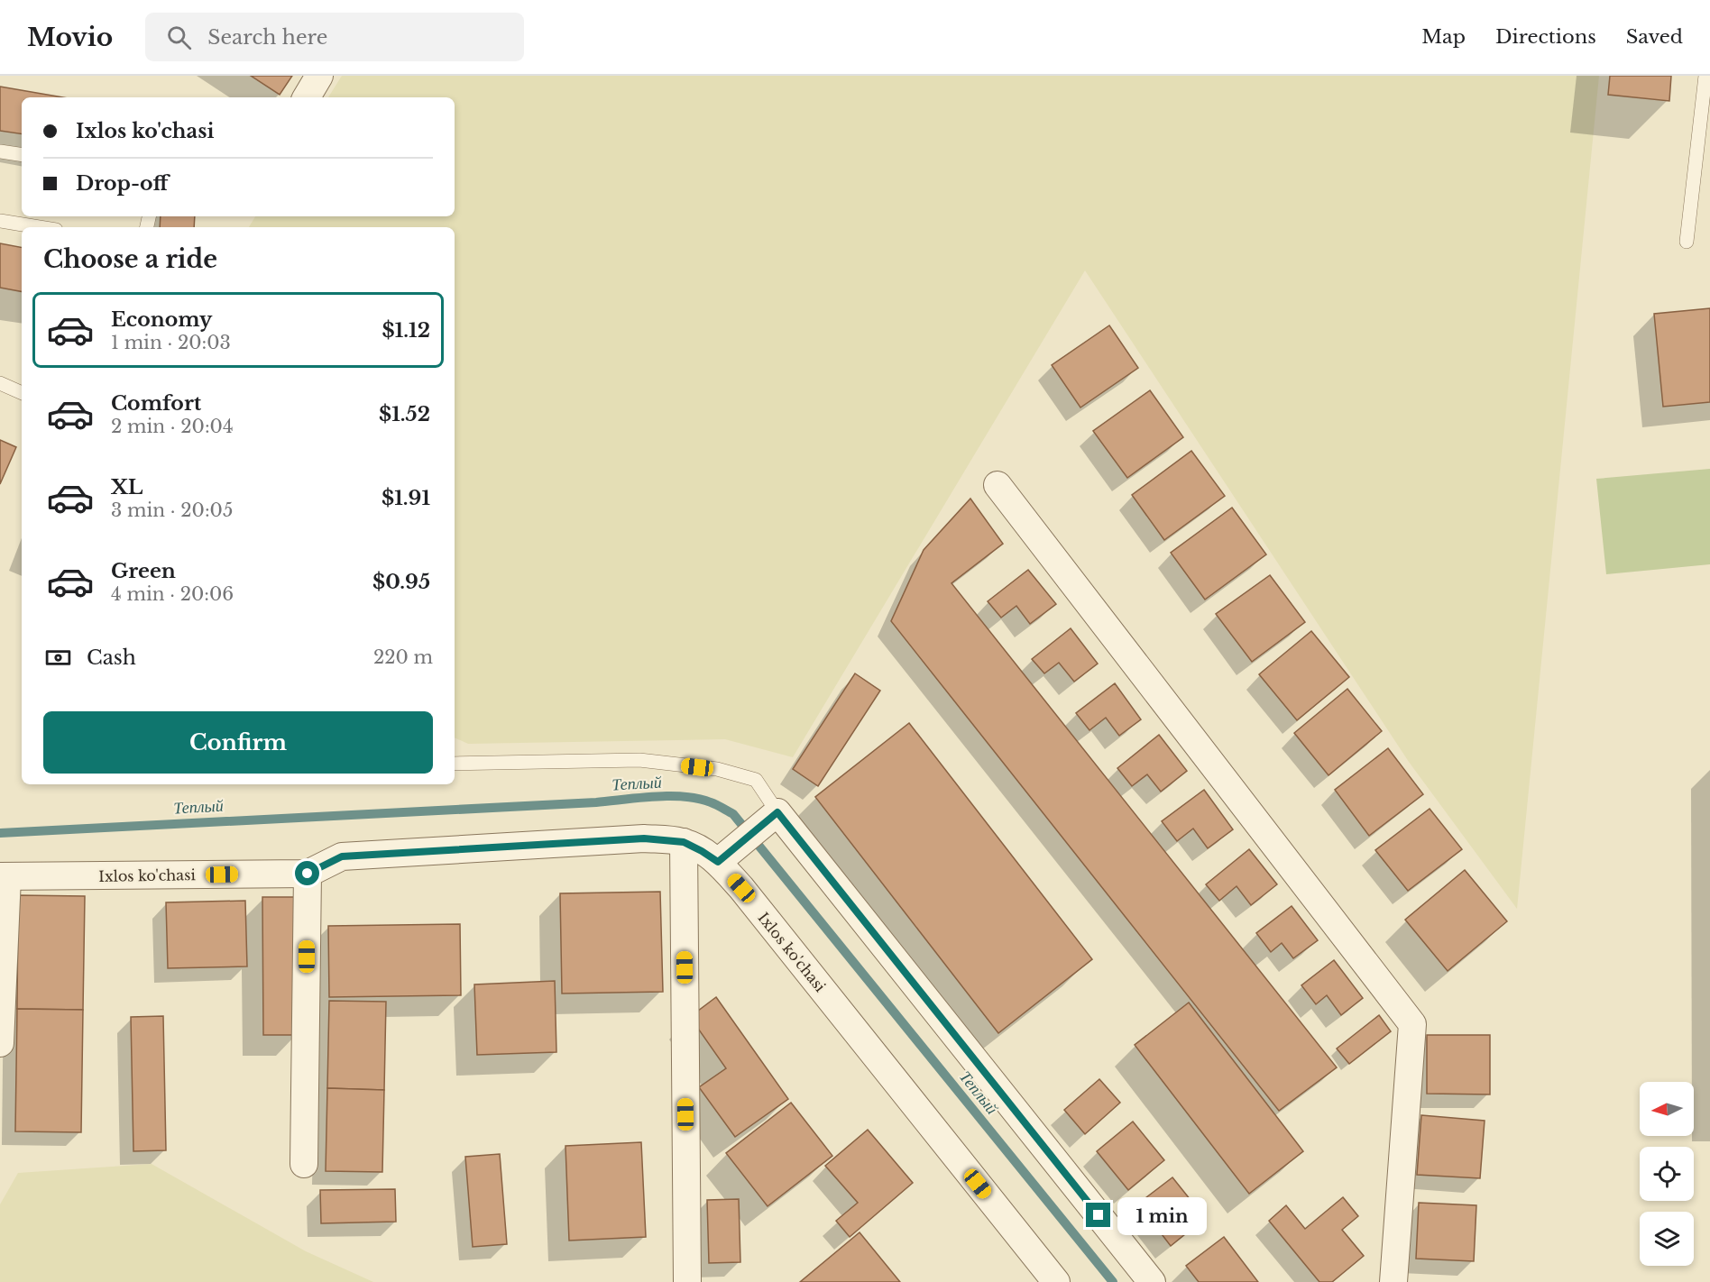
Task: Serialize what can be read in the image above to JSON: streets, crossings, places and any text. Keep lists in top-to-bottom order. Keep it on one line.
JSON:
{"streets":{"street":["Ixlos ko'chasi"]},"water":["Теплый"],"north":"left","page":{"header":"Movio","search":"Search here","nav":["Map","Directions","Saved"],"banner":["Ixlos ko'chasi","Drop-off"],"heading":"Choose a ride","list":[{"name":"Economy","note":"1 min · 20:03","value":"$1.12"},{"name":"Comfort","note":"2 min · 20:04","value":"$1.52"},{"name":"XL","note":"3 min · 20:05","value":"$1.91"},{"name":"Green","note":"4 min · 20:06","value":"$0.95"}],"pay":["Cash","220 m"],"buttons":"Confirm","bubble":"1 min"}}
